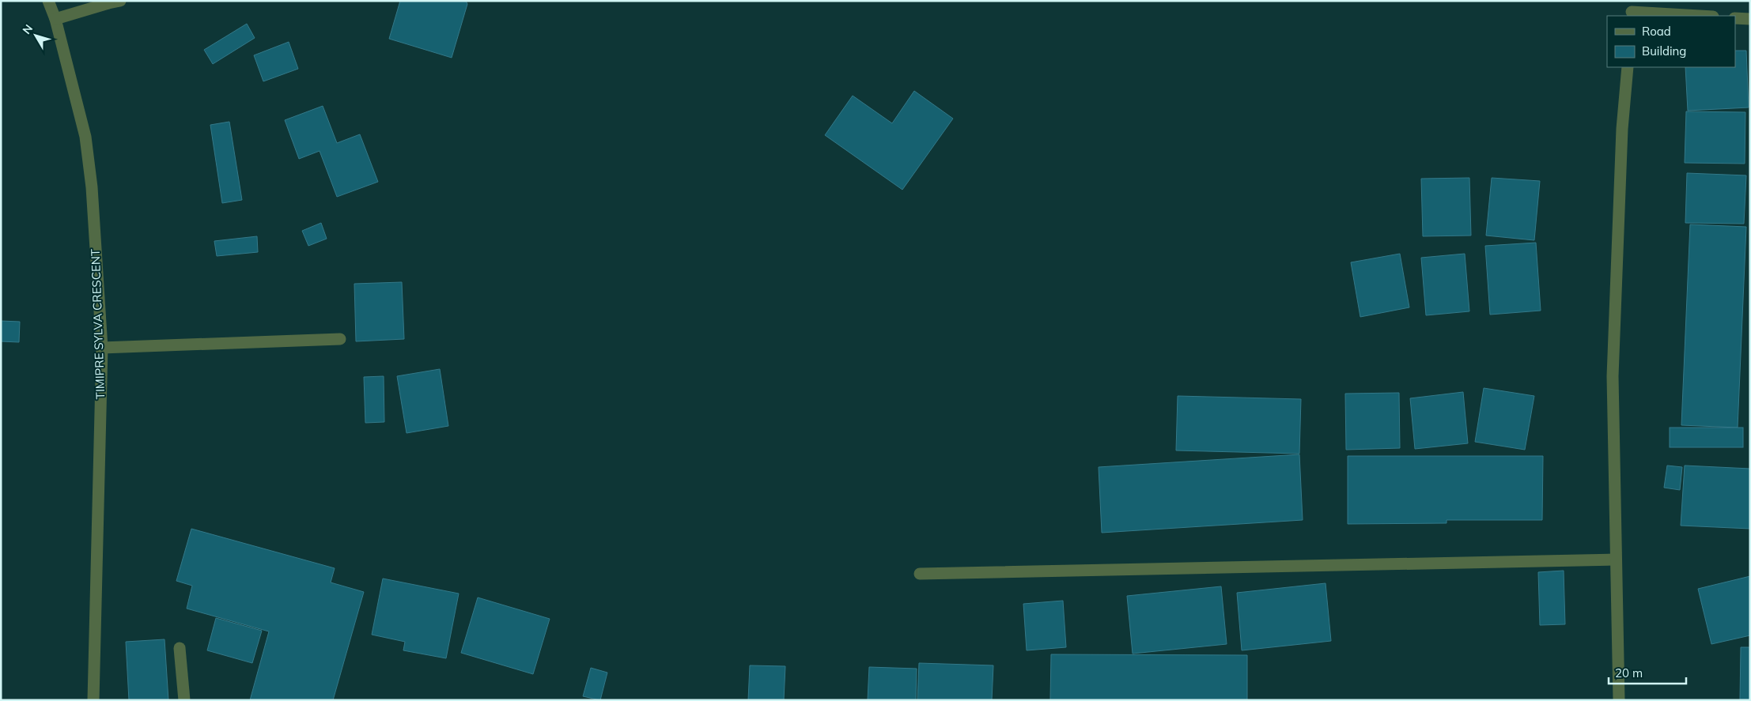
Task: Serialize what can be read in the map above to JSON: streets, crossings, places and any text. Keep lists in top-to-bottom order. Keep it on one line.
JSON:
{"streets":{"street":["TIMIPRE SYLVA CRESCENT"]},"legend":["Road","Building"],"scale_bar":"20 m","north":"top left"}
